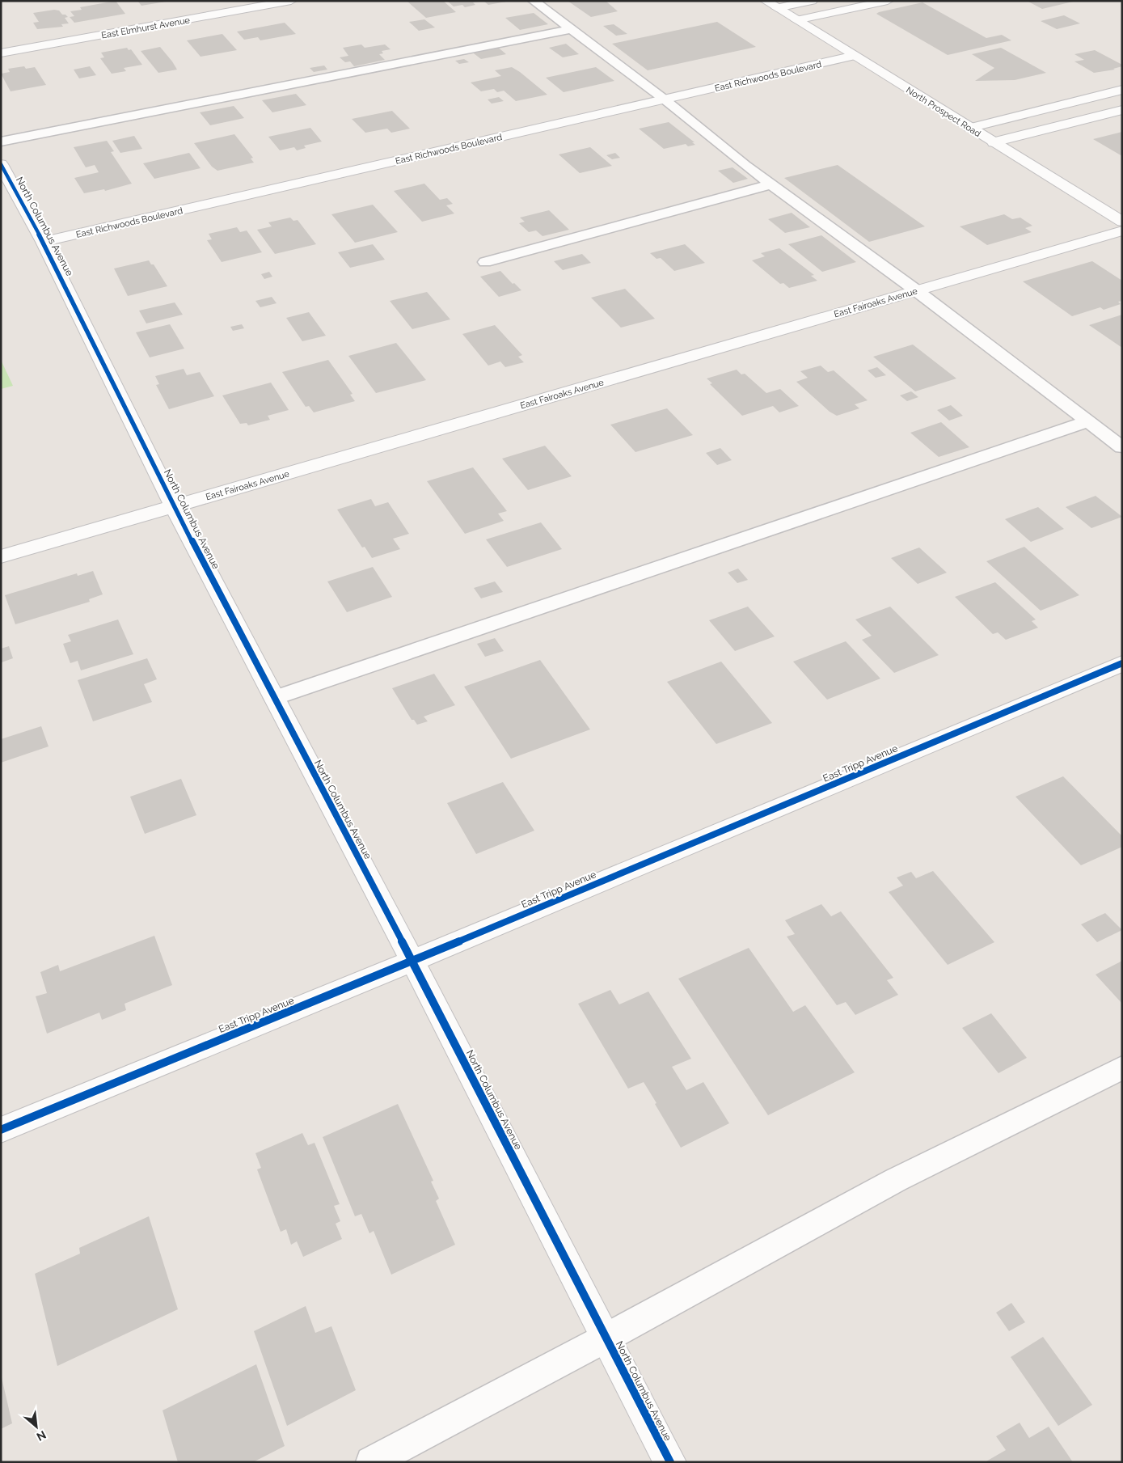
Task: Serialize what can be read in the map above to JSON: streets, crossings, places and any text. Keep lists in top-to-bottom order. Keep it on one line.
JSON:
{"streets":{"street":["East Elmhurst Avenue","East Richwoods Boulevard","North Prospect Road","North Columbus Avenue","East Fairoaks Avenue","East Tripp Avenue"]},"crossings":[["East Richwoods Boulevard","North Prospect Road"],["East Richwoods Boulevard","North Columbus Avenue"],["North Columbus Avenue","East Fairoaks Avenue"],["North Columbus Avenue","East Tripp Avenue"]],"north":"bottom right"}
